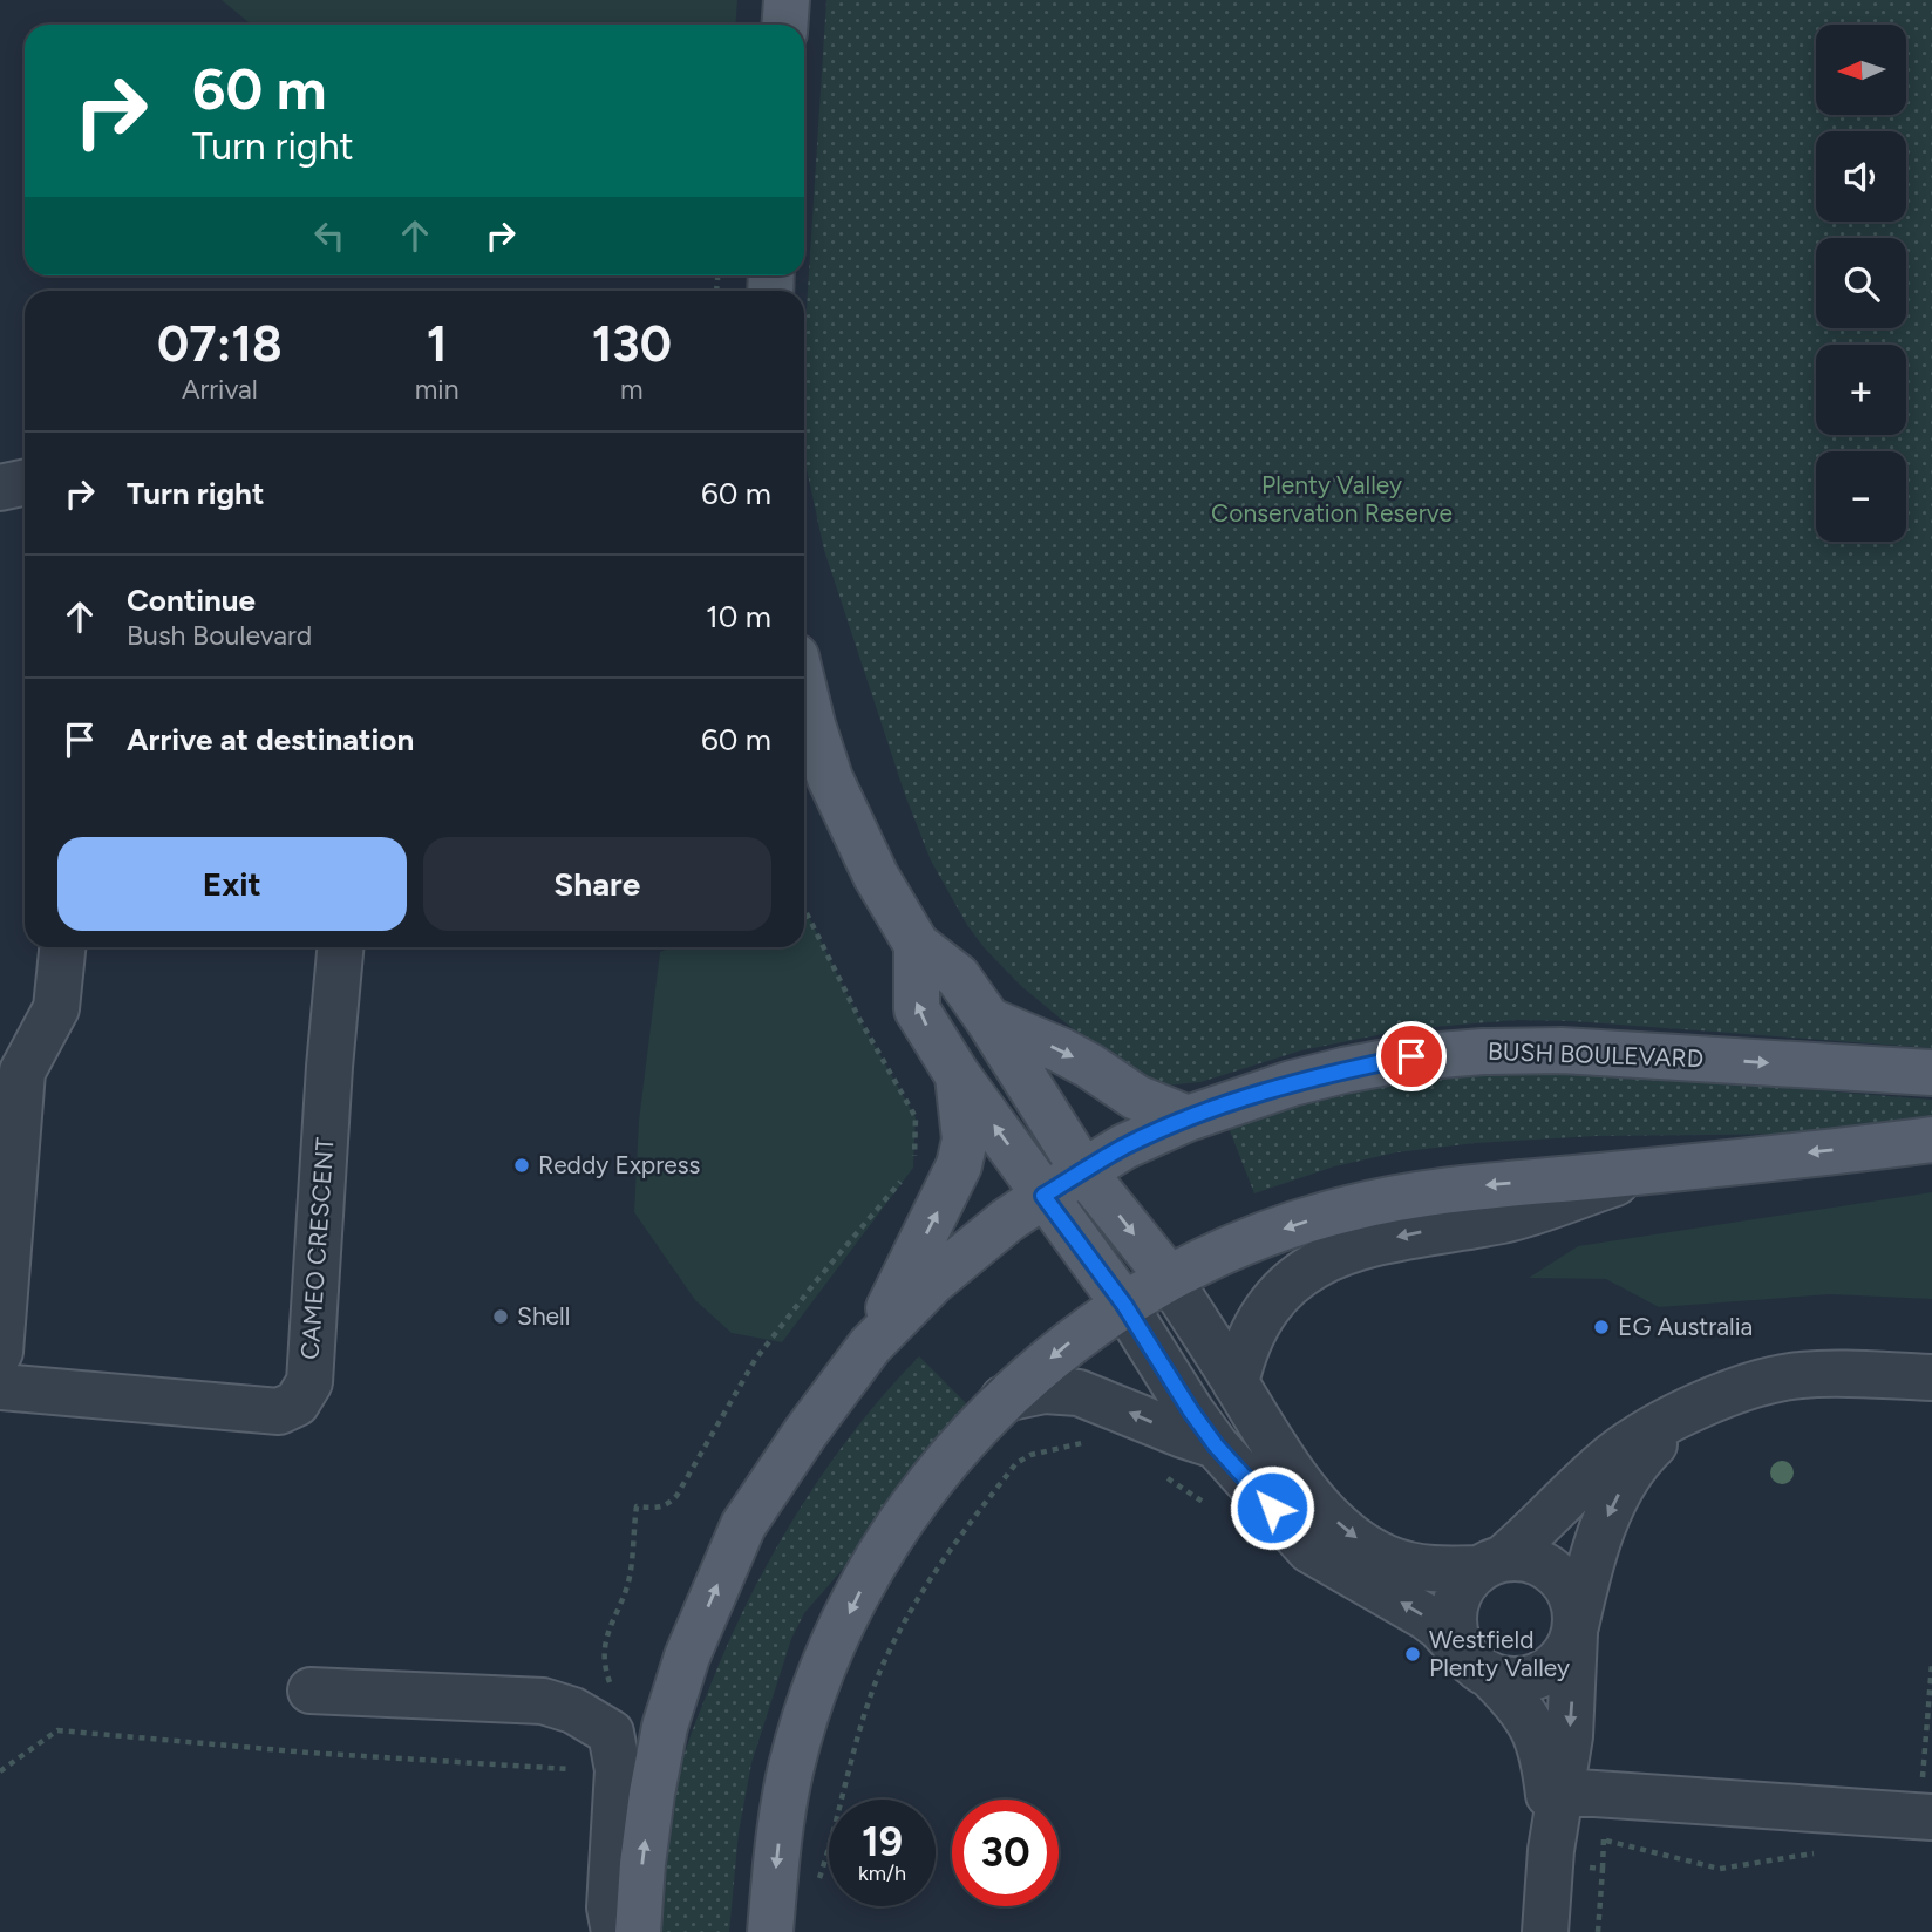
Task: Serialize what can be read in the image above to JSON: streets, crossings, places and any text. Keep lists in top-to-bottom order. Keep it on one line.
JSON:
{"streets":{"main road":["BUSH BOULEVARD"],"street":["CAMEO CRESCENT"]},"parks":["Plenty Valley Conservation Reserve"],"places":["Reddy Express","Shell","EG Australia","Westfield Plenty Valley"],"north":"left","page":{"map_buttons":["+","−"],"turn":["60 m","Turn right"],"eta":["07:18","Arrival","1","min","130","m"],"list":[{"name":"Turn right","value":"60 m"},{"name":"Continue","note":"Bush Boulevard","value":"10 m"},{"name":"Arrive at destination","value":"60 m"}],"buttons":["Exit","Share"],"speed":"19 km/h","limit":"30"}}
